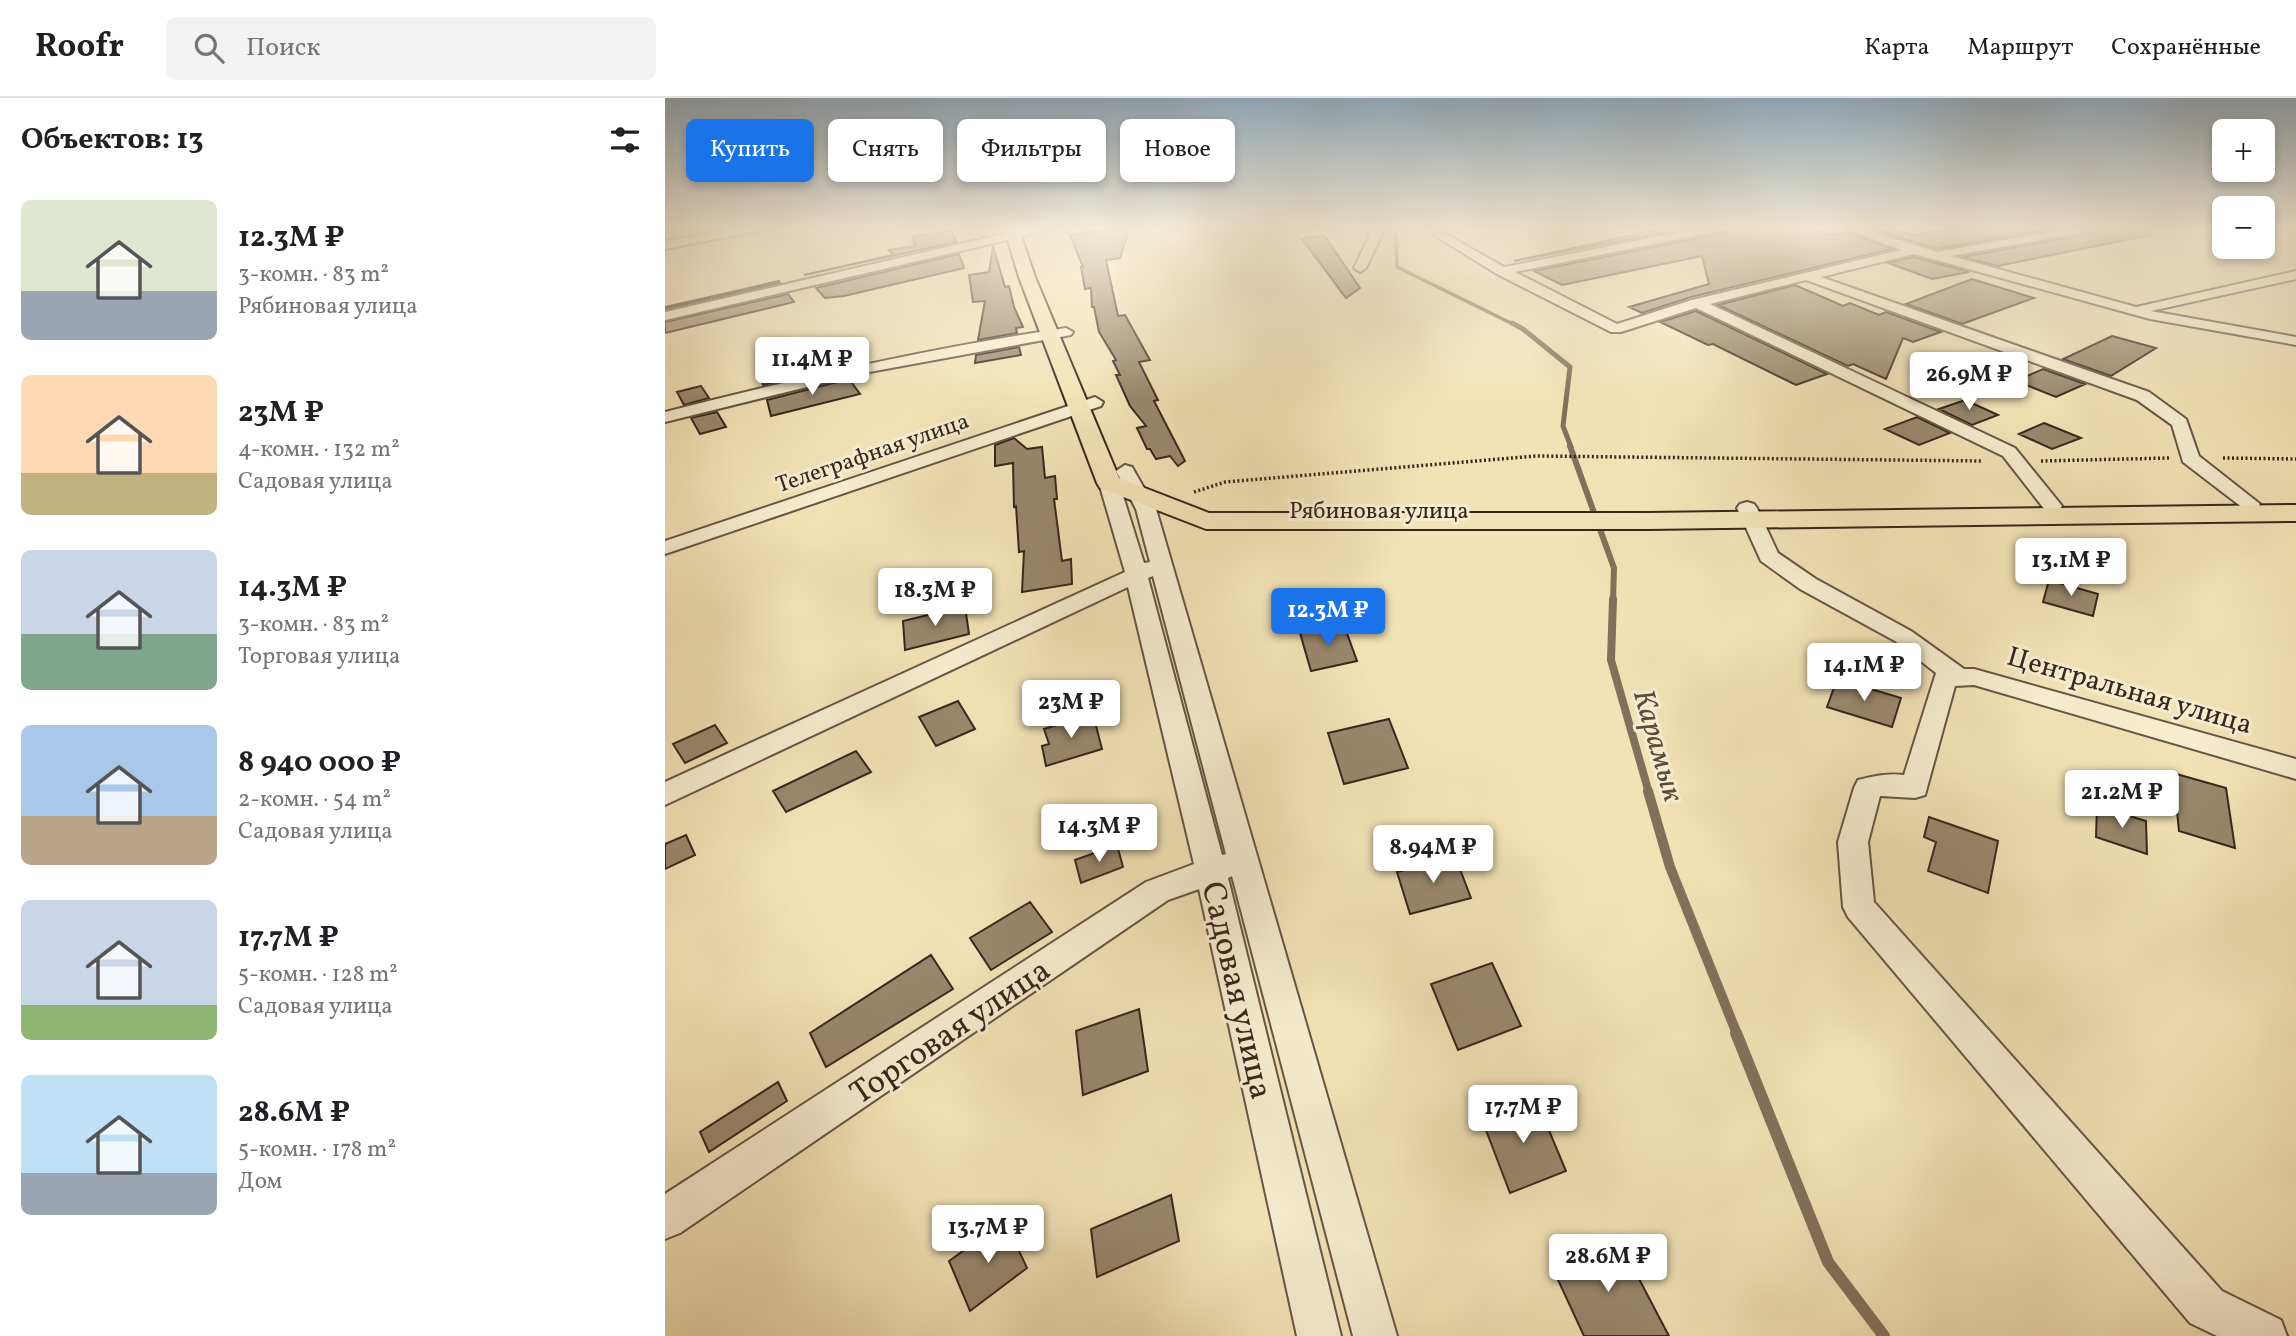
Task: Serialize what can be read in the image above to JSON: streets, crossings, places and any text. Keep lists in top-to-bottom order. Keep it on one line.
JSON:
{"streets":{"main road":["Рябиновая улица"],"street":["Телеграфная улица","Центральная улица","Садовая улица","Торговая улица"]},"crossings":[["Рябиновая улица","Садовая улица"],["Садовая улица","Торговая улица"]],"water":["Карамык"],"page":{"header":"Roofr","search":"Поиск","nav":["Карта","Маршрут","Сохранённые"],"heading":"Объектов: 13","map_buttons":["+","−"],"chip":["Купить","Снять","Фильтры","Новое"],"list":[{"name":"12.3M ₽","note":"3-комн. · 83 m² · Рябиновая улица"},{"name":"23M ₽","note":"4-комн. · 132 m² · Садовая улица"},{"name":"14.3M ₽","note":"3-комн. · 83 m² · Торговая улица"},{"name":"8 940 000 ₽","note":"2-комн. · 54 m² · Садовая улица"},{"name":"17.7M ₽","note":"5-комн. · 128 m² · Садовая улица"},{"name":"28.6M ₽","note":"5-комн. · 178 m² · Дом"}],"price":["11.4M ₽","26.9M ₽","13.1M ₽","18.3M ₽","12.3M ₽","14.1M ₽","23M ₽","21.2M ₽","14.3M ₽","8.94M ₽","17.7M ₽","13.7M ₽","28.6M ₽"]}}
